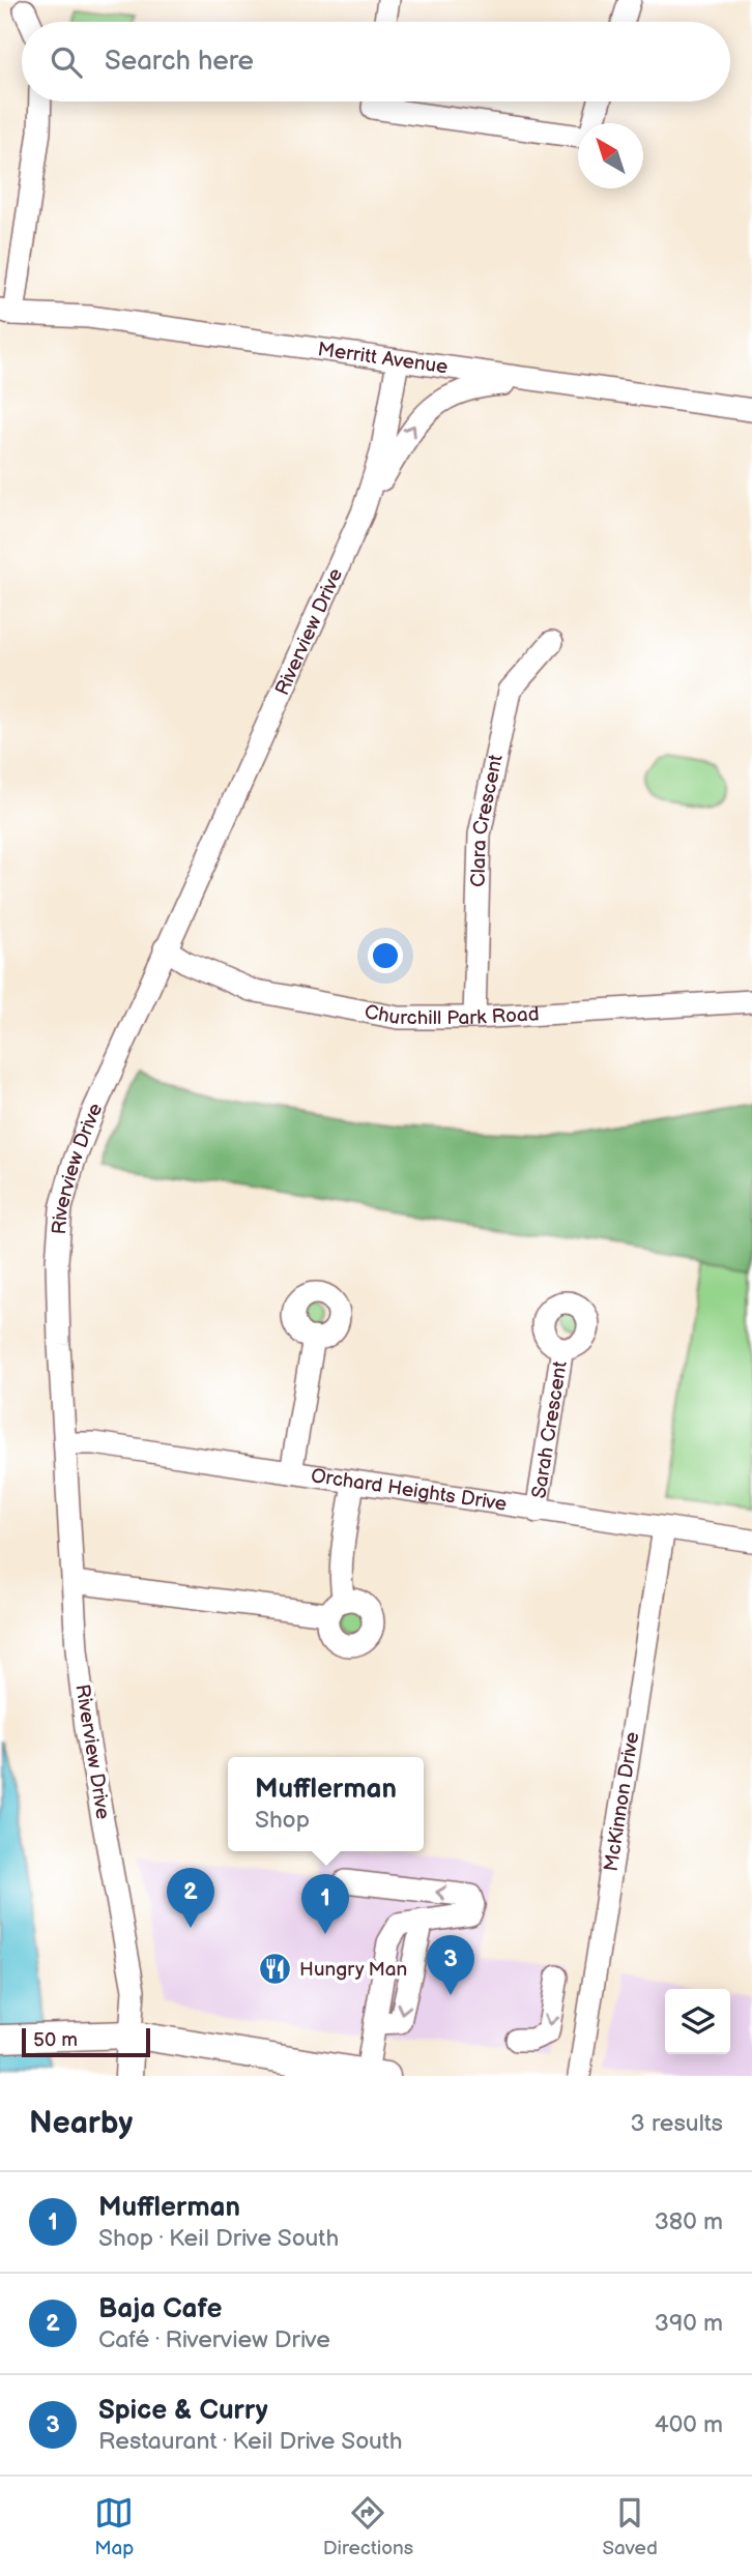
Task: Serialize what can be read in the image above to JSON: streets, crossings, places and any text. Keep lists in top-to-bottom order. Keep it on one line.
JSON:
{"streets":{"street":["Merritt Avenue","Riverview Drive","Clara Crescent","Churchill Park Road","Sarah Crescent","Orchard Heights Drive","McKinnon Drive"]},"crossings":[["Merritt Avenue","Riverview Drive"],["Riverview Drive","Churchill Park Road"],["Riverview Drive","Orchard Heights Drive"],["Clara Crescent","Churchill Park Road"],["Sarah Crescent","Orchard Heights Drive"],["Orchard Heights Drive","McKinnon Drive"]],"places":{"restaurant":["Hungry Man"]},"scale_bar":"50 m","north":"top left","page":{"search":"Search here","popup":["Mufflerman","Shop"],"pins":["2","1","3"],"scale":"50 m","heading":["Nearby","3 results"],"list":[{"mark":"1","name":"Mufflerman","note":"Shop · Keil Drive South","value":"380 m"},{"mark":"2","name":"Baja Cafe","note":"Café · Riverview Drive","value":"390 m"},{"mark":"3","name":"Spice & Curry","note":"Restaurant · Keil Drive South","value":"400 m"}],"nav":["Map","Directions","Saved"]}}
